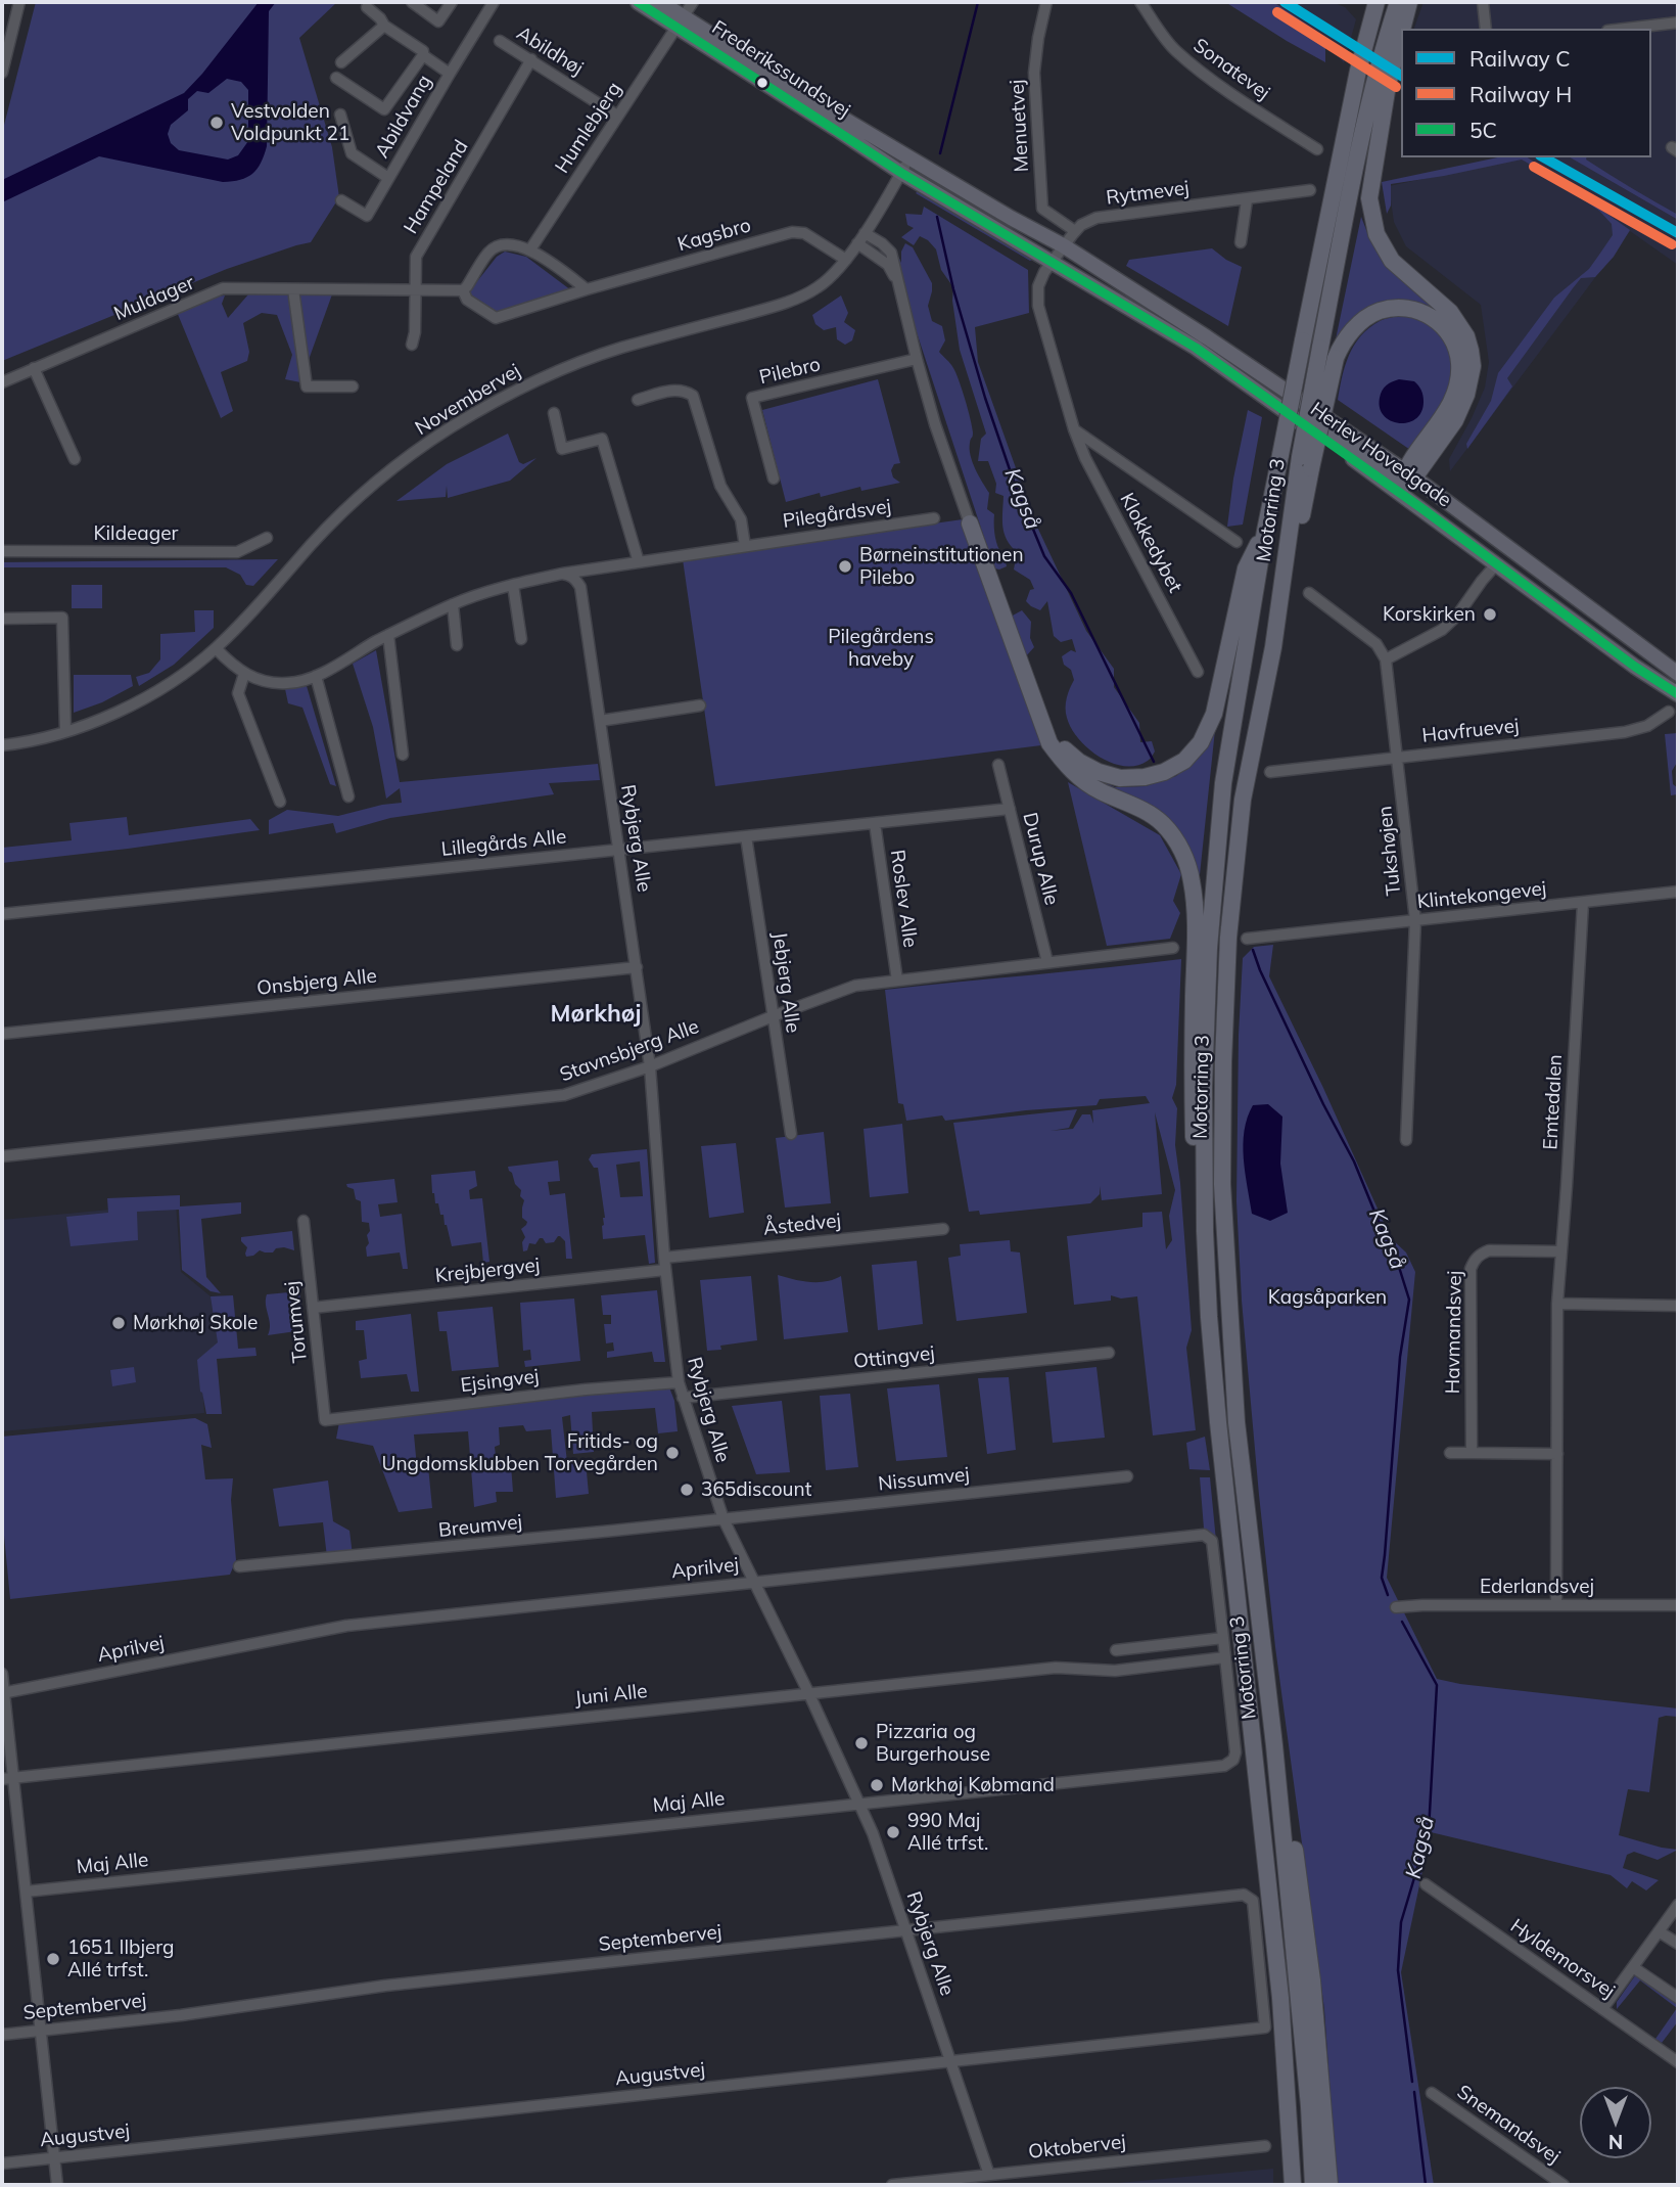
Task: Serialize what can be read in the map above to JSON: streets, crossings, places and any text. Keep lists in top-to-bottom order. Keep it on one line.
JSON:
{"streets":{"highway":["Motorring 3"],"main road":["Frederikssundsvej","Herlev Hovedgade"],"street":["Abildhøj","Sonatevej","Abildvang","Menuetvej","Humlebjerg","Hampeland","Rytmevej","Kagsbro","Muldager","Pilebro","Novembervej","Pilegårdsvej","Kildeager","Klokkedybet","Havfruevej","Rybjerg Alle","Lillegårds Alle","Tukshøjen","Durup Alle","Klintekongevej","Roslev Alle","Onsbjerg Alle","Jebjerg Alle","Stavnsbjerg Alle","Emtedalen","Åstedvej","Krejbjergvej","Torumvej","Havmandsvej","Ottingvej","Ejsingvej","Nissumvej","Breumvej","Aprilvej","Ederlandsvej","Juni Alle","Maj Alle","Septembervej","Hyldemorsvej","Augustvej","Snemandsvej","Oktobervej"]},"crossings":[["Abildhøj","Humlebjerg"],["Abildhøj","Hampeland"],["Frederikssundsvej","Humlebjerg"],["Frederikssundsvej","Novembervej"],["Frederikssundsvej","Herlev Hovedgade"],["Menuetvej","Rytmevej"],["Hampeland","Muldager"],["Rytmevej","Herlev Hovedgade"],["Kagsbro","Muldager"],["Kagsbro","Novembervej"],["Novembervej","Herlev Hovedgade"],["Novembervej","Pilegårdsvej"],["Herlev Hovedgade","Klokkedybet"],["Pilegårdsvej","Rybjerg Alle"],["Havfruevej","Tukshøjen"],["Rybjerg Alle","Lillegårds Alle"],["Rybjerg Alle","Onsbjerg Alle"],["Rybjerg Alle","Stavnsbjerg Alle"],["Rybjerg Alle","Åstedvej"],["Rybjerg Alle","Krejbjergvej"],["Rybjerg Alle","Ottingvej"],["Rybjerg Alle","Ejsingvej"],["Rybjerg Alle","Nissumvej"],["Rybjerg Alle","Breumvej"],["Rybjerg Alle","Aprilvej"],["Rybjerg Alle","Juni Alle"],["Rybjerg Alle","Maj Alle"],["Rybjerg Alle","Septembervej"],["Rybjerg Alle","Augustvej"],["Rybjerg Alle","Oktobervej"],["Lillegårds Alle","Durup Alle"],["Lillegårds Alle","Roslev Alle"],["Lillegårds Alle","Jebjerg Alle"],["Tukshøjen","Klintekongevej"],["Durup Alle","Stavnsbjerg Alle"],["Klintekongevej","Emtedalen"],["Roslev Alle","Stavnsbjerg Alle"],["Jebjerg Alle","Stavnsbjerg Alle"],["Emtedalen","Havmandsvej"],["Emtedalen","Ederlandsvej"],["Krejbjergvej","Torumvej"],["Torumvej","Ejsingvej"],["Nissumvej","Breumvej"],["Aprilvej","Maj Alle"],["Juni Alle","Maj Alle"],["Septembervej","Augustvej"]],"districts":["Mørkhøj"],"water":["Kagså"],"parks":["Pilegårdens haveby","Kagsåparken"],"places":["Vestvolden Voldpunkt 21","Børneinstitutionen Pilebo","Korskirken","Mørkhøj Skole","Fritids- og Ungdomsklubben Torvegården","365discount","Pizzaria og Burgerhouse","Mørkhøj Købmand","990 Maj Allé trfst.","1651 Ilbjerg Allé trfst."],"lines":["rail line C","transit line 5C","rail line H"],"legend":["Railway C","Railway H","5C"],"north":"bottom"}
